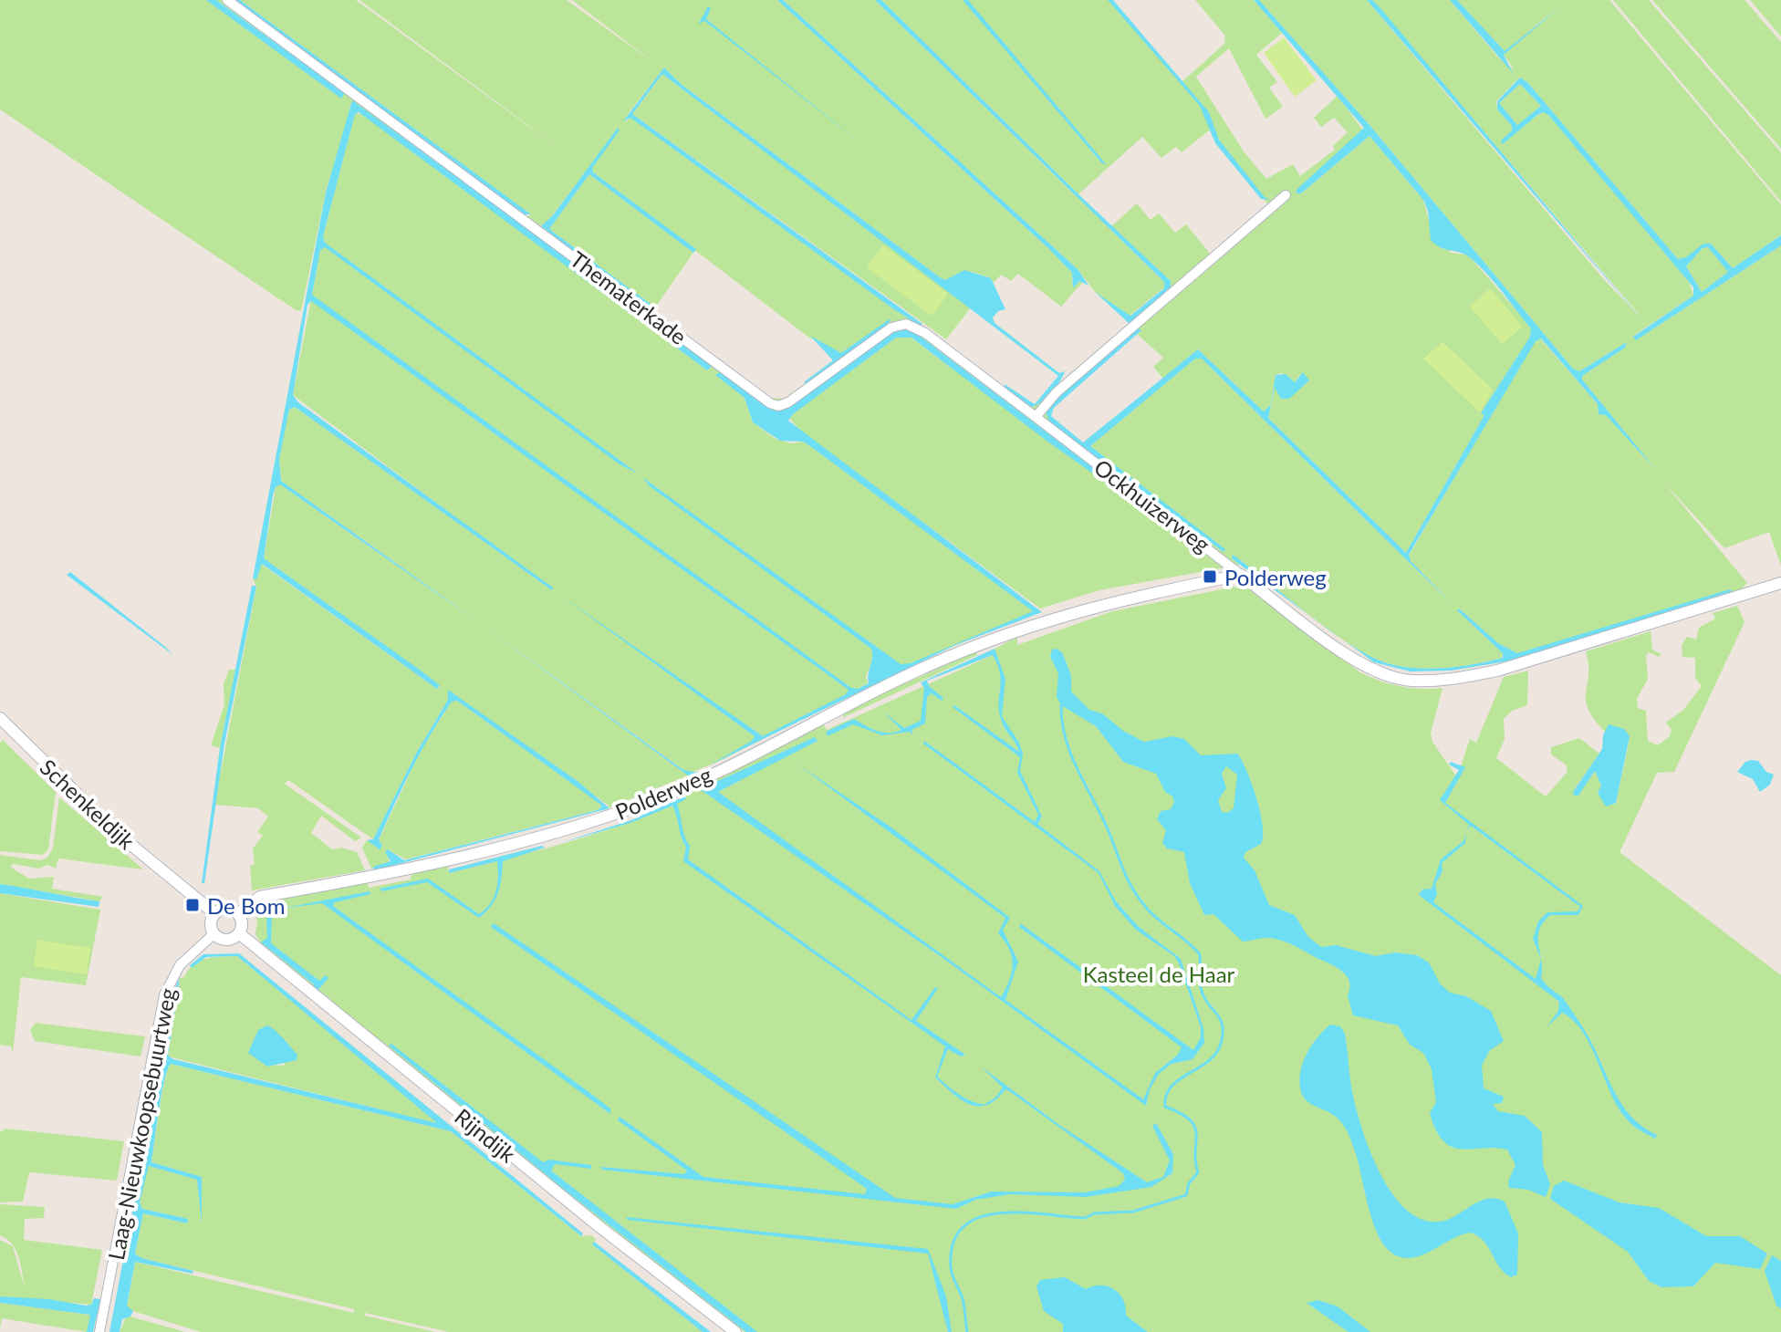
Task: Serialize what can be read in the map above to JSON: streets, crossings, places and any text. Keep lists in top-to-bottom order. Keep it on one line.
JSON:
{"streets":{"street":["Thematerkade","Ockhuizerweg","Polderweg","Schenkeldijk","Laag-Nieuwkoopsebuurtweg","Rijndijk"]},"crossings":[["Thematerkade","Ockhuizerweg"],["Ockhuizerweg","Polderweg"],["Polderweg","Schenkeldijk"],["Polderweg","Laag-Nieuwkoopsebuurtweg"],["Polderweg","Rijndijk"],["Schenkeldijk","Laag-Nieuwkoopsebuurtweg"],["Schenkeldijk","Rijndijk"],["Laag-Nieuwkoopsebuurtweg","Rijndijk"]],"parks":["Kasteel de Haar"],"places":{"transit":["Polderweg","De Bom"]}}
